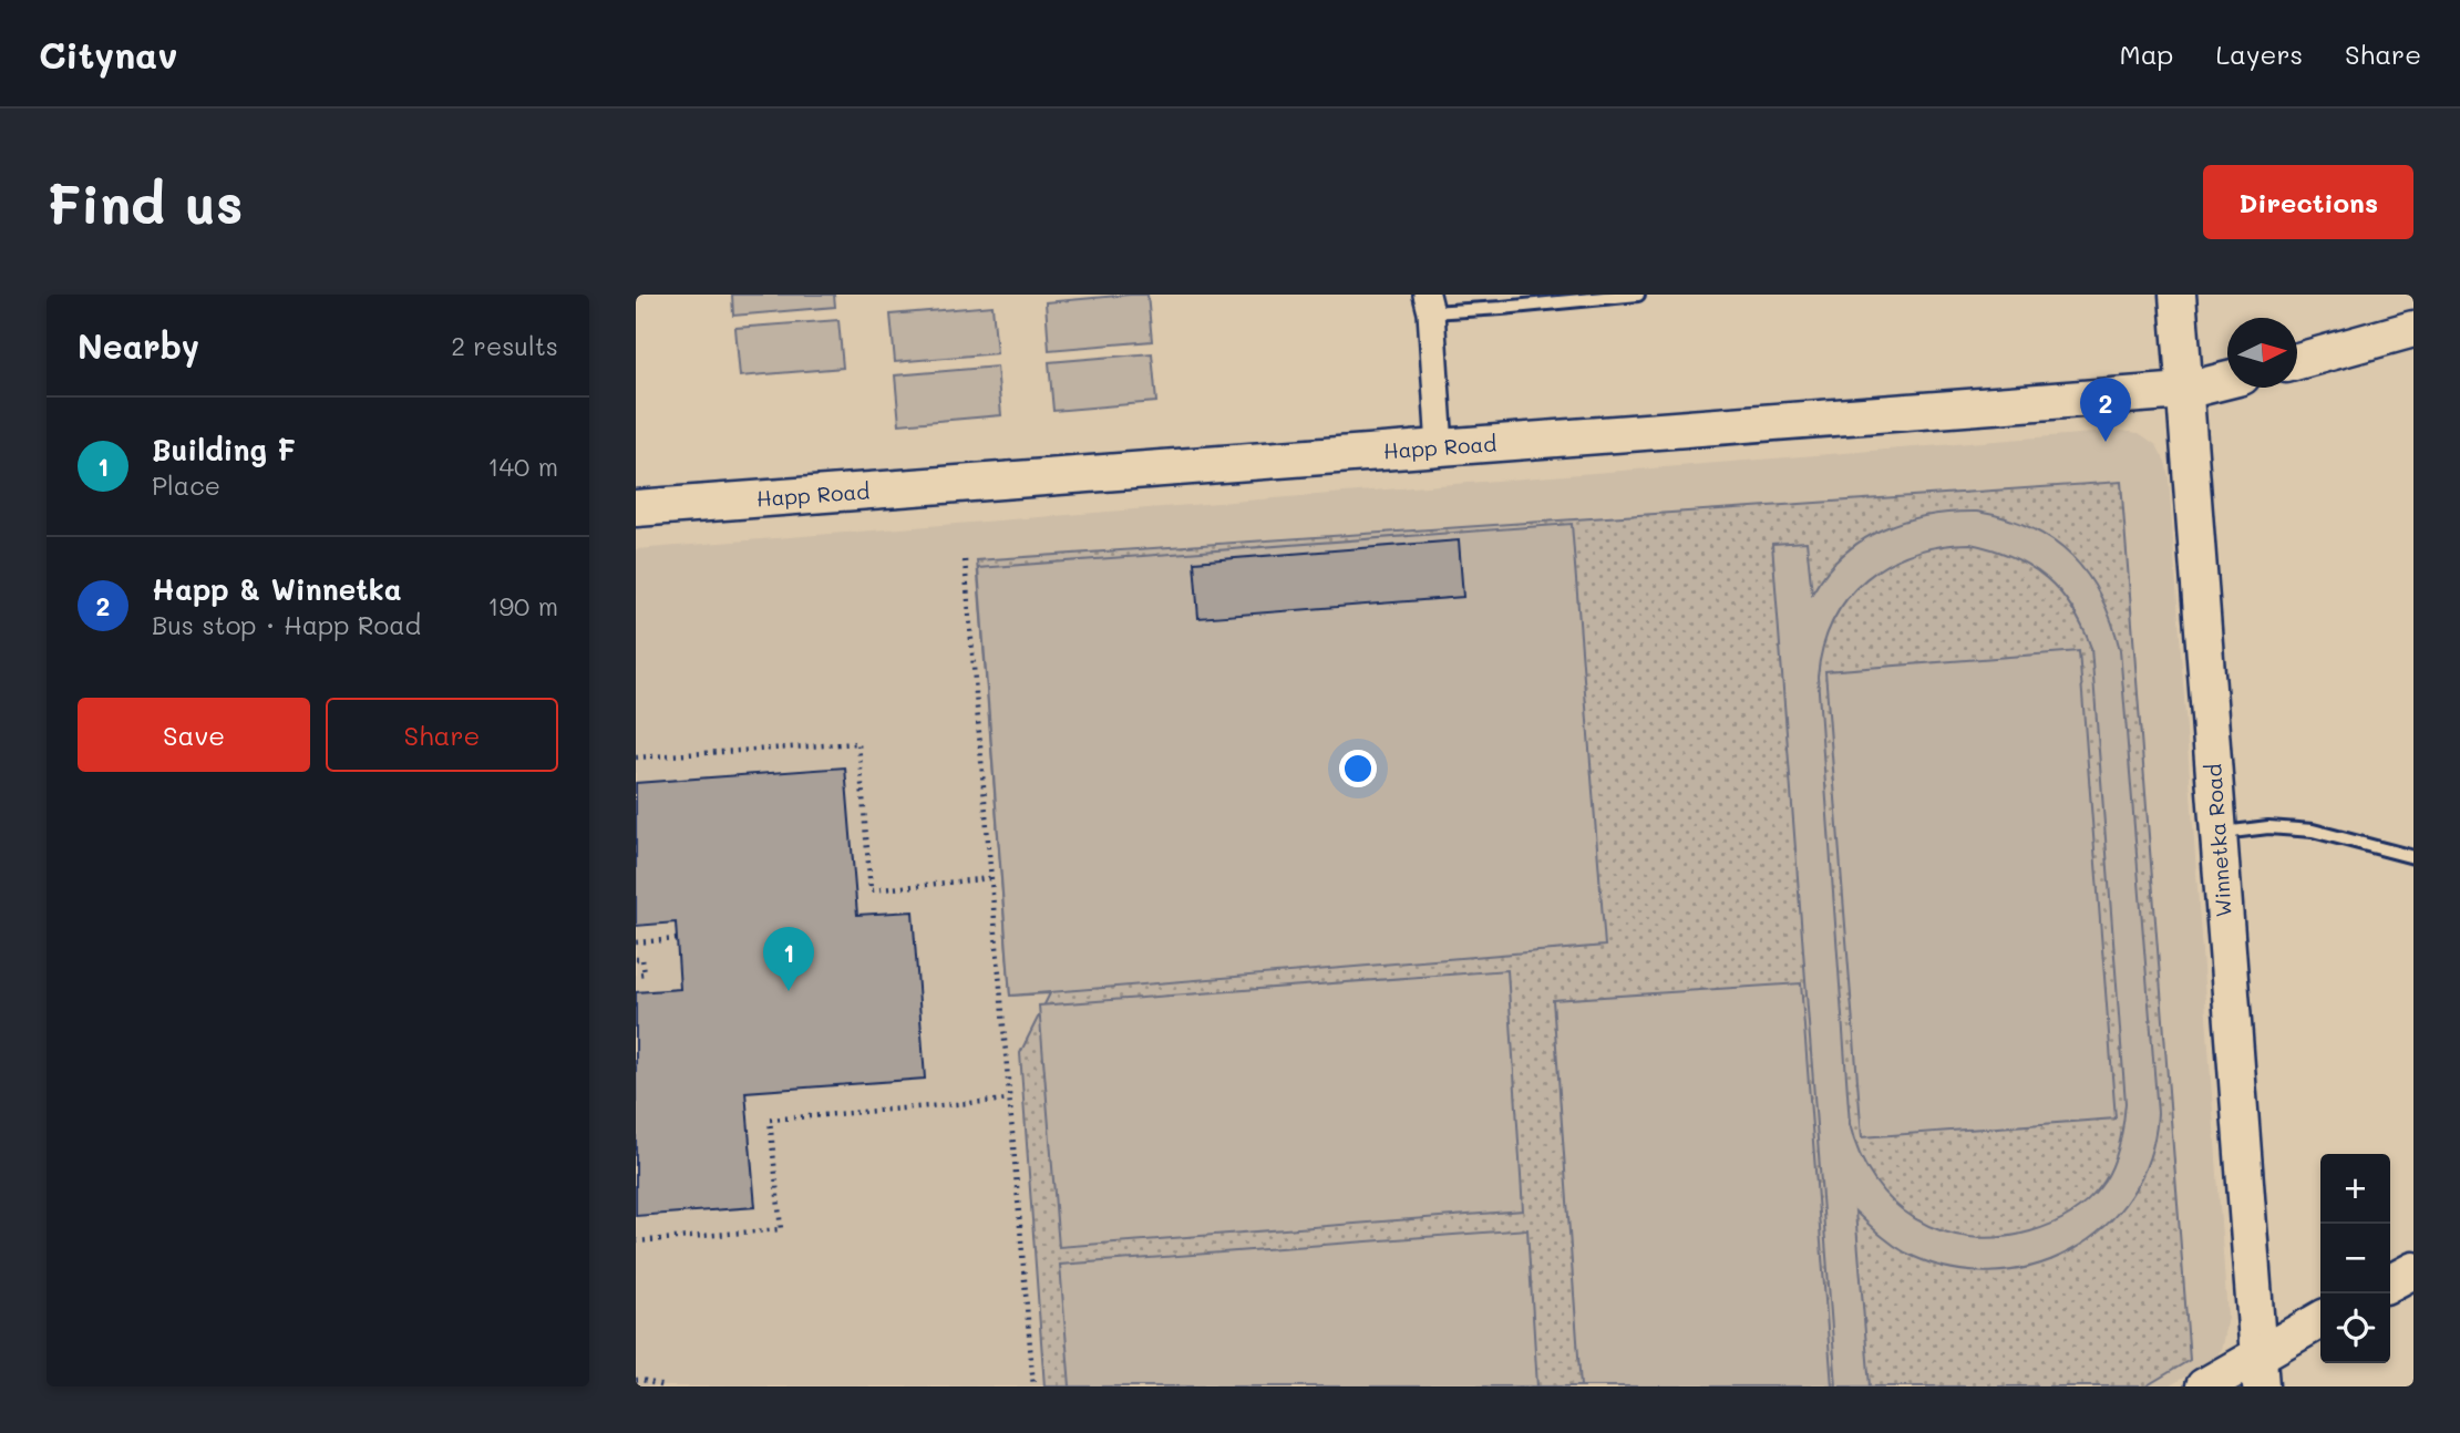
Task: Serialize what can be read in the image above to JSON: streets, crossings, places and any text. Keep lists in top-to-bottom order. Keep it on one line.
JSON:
{"streets":{"street":["Happ Road","Winnetka Road"]},"crossings":[["Happ Road","Winnetka Road"]],"north":"right","page":{"header":"Citynav","nav":["Map","Layers","Share"],"buttons":["Directions",["Save","Share"]],"title":"Find us","heading":["Nearby","2 results"],"pins":["2","1"],"list":[{"mark":"1","name":"Building F","note":"Place","value":"140 m"},{"mark":"2","name":"Happ & Winnetka","note":"Bus stop · Happ Road","value":"190 m"}],"map_buttons":["+","−"]}}
